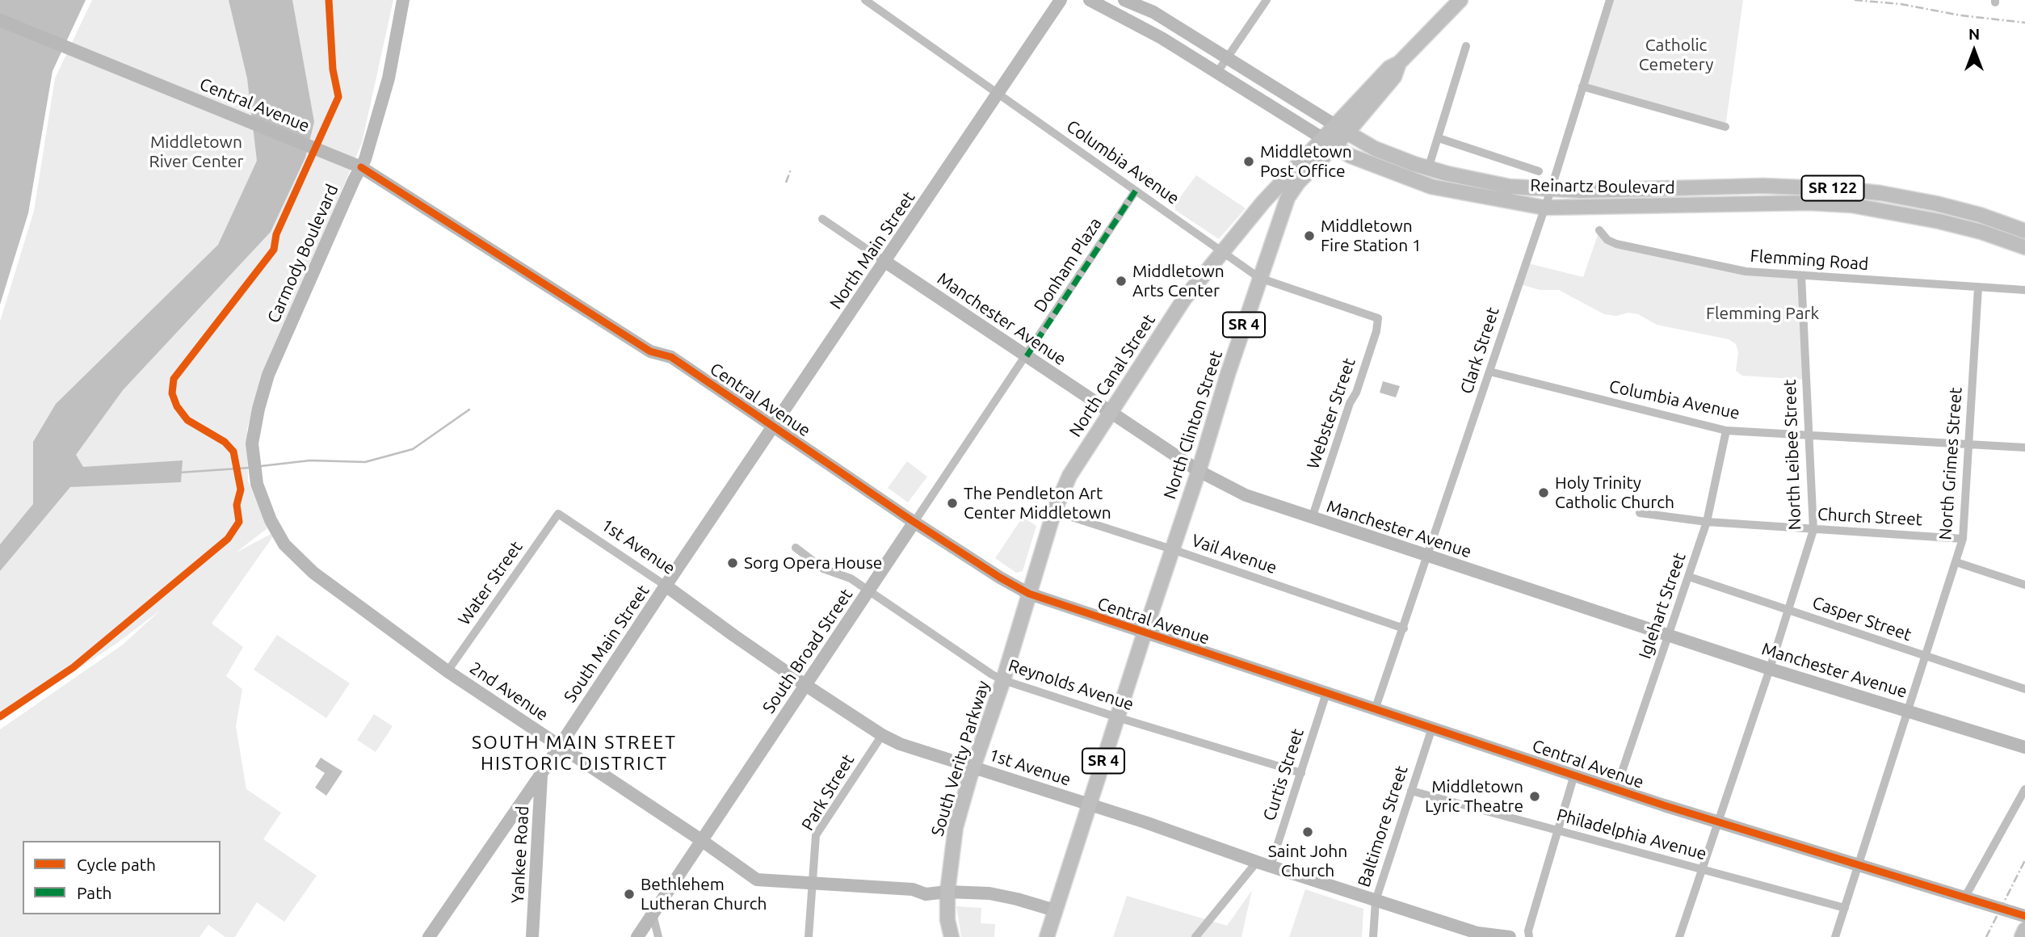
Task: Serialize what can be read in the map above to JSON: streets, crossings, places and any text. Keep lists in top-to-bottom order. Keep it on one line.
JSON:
{"streets":{"main road":["Reinartz Boulevard","SR 122","SR 4","North Canal Street","North Clinton Street","South Verity Parkway"],"street":["Central Avenue","Columbia Avenue","North Main Street","Carmody Boulevard","Flemming Road","Donham Plaza","Manchester Avenue","Clark Street","Webster Street","North Leibee Street","North Grimes Street","Church Street","1st Avenue","Vail Avenue","Water Street","Iglehart Street","Casper Street","South Main Street","South Broad Street","Reynolds Avenue","2nd Avenue","Curtis Street","Park Street","Baltimore Street","Philadelphia Avenue","Yankee Road"]},"crossings":[["Central Avenue","North Main Street"],["Central Avenue","Carmody Boulevard"],["Central Avenue","SR 4"],["Central Avenue","Clark Street"],["Central Avenue","North Canal Street"],["Central Avenue","North Clinton Street"],["Central Avenue","North Leibee Street"],["Central Avenue","North Grimes Street"],["Central Avenue","Iglehart Street"],["Central Avenue","South Main Street"],["Central Avenue","South Broad Street"],["Central Avenue","South Verity Parkway"],["Central Avenue","Curtis Street"],["Central Avenue","Baltimore Street"],["Columbia Avenue","North Main Street"],["Columbia Avenue","Donham Plaza"],["Columbia Avenue","Clark Street"],["Columbia Avenue","North Canal Street"],["Columbia Avenue","Webster Street"],["Columbia Avenue","North Clinton Street"],["Columbia Avenue","North Leibee Street"],["Columbia Avenue","North Grimes Street"],["Columbia Avenue","Iglehart Street"],["Reinartz Boulevard","SR 4"],["Reinartz Boulevard","Clark Street"],["Reinartz Boulevard","North Canal Street"],["Reinartz Boulevard","North Clinton Street"],["North Main Street","Manchester Avenue"],["North Main Street","South Main Street"],["Carmody Boulevard","2nd Avenue"],["Flemming Road","North Leibee Street"],["Flemming Road","North Grimes Street"],["Donham Plaza","Manchester Avenue"],["Donham Plaza","South Broad Street"],["Manchester Avenue","Clark Street"],["Manchester Avenue","North Canal Street"],["Manchester Avenue","Webster Street"],["Manchester Avenue","North Clinton Street"],["Manchester Avenue","North Leibee Street"],["Manchester Avenue","North Grimes Street"],["Manchester Avenue","Iglehart Street"],["Manchester Avenue","South Broad Street"],["SR 4","North Canal Street"],["SR 4","North Clinton Street"],["SR 4","1st Avenue"],["SR 4","Reynolds Avenue"],["SR 4","2nd Avenue"],["Clark Street","Vail Avenue"],["North Canal Street","North Clinton Street"],["North Canal Street","Vail Avenue"],["North Canal Street","South Verity Parkway"],["North Clinton Street","Vail Avenue"],["North Leibee Street","Church Street"],["North Leibee Street","Casper Street"],["North Leibee Street","Philadelphia Avenue"],["North Grimes Street","Church Street"],["North Grimes Street","Casper Street"],["North Grimes Street","Philadelphia Avenue"],["Church Street","Iglehart Street"],["1st Avenue","Water Street"],["1st Avenue","South Main Street"],["1st Avenue","South Broad Street"],["1st Avenue","South Verity Parkway"],["1st Avenue","Curtis Street"],["1st Avenue","Park Street"],["1st Avenue","Baltimore Street"],["Water Street","2nd Avenue"],["Iglehart Street","Casper Street"],["South Main Street","2nd Avenue"],["South Main Street","Yankee Road"],["South Broad Street","Reynolds Avenue"],["South Broad Street","2nd Avenue"],["Reynolds Avenue","South Verity Parkway"],["Reynolds Avenue","Curtis Street"],["2nd Avenue","South Verity Parkway"],["2nd Avenue","Park Street"],["Baltimore Street","Philadelphia Avenue"]],"districts":["SOUTH MAIN STREET HISTORIC DISTRICT"],"parks":["Catholic Cemetery","Middletown River Center","Flemming Park"],"places":["Middletown Post Office","Middletown Fire Station 1","Middletown Arts Center","Holy Trinity Catholic Church","The Pendleton Art Center Middletown","Sorg Opera House","Middletown Lyric Theatre","Saint John Church","Bethlehem Lutheran Church"],"legend":["Cycle path","Path"],"north":"top"}
